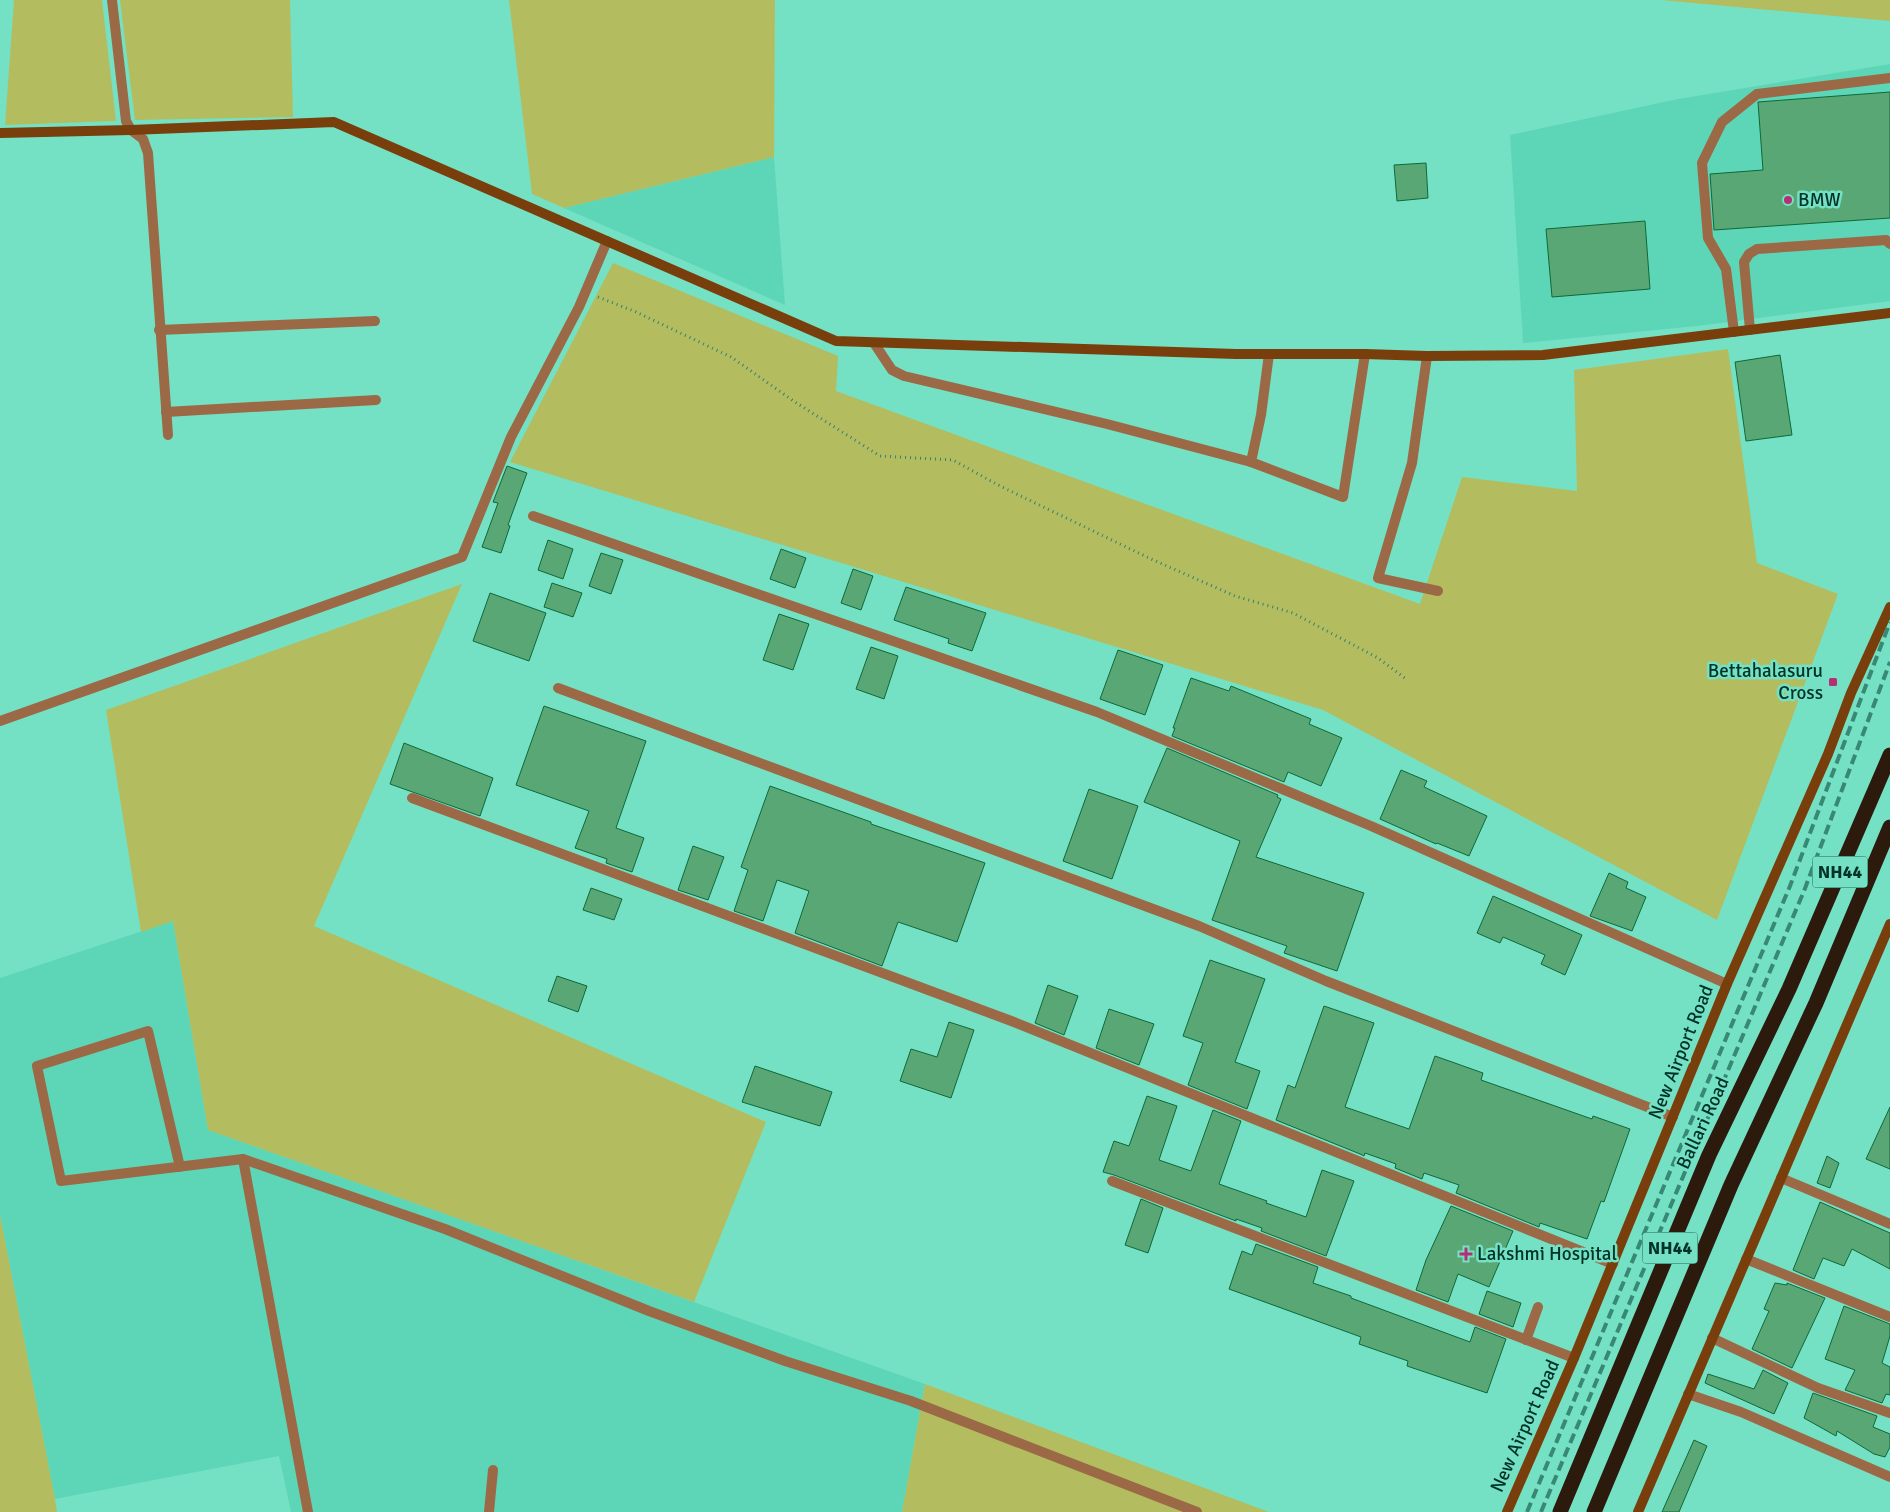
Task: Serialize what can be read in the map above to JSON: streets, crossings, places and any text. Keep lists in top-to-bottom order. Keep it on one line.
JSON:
{"streets":{"highway":["NH44","Ballari Road"],"street":["New Airport Road"]},"places":{"other":["BMW"],"transit":["Bettahalasuru Cross"],"health":["Lakshmi Hospital"]}}
